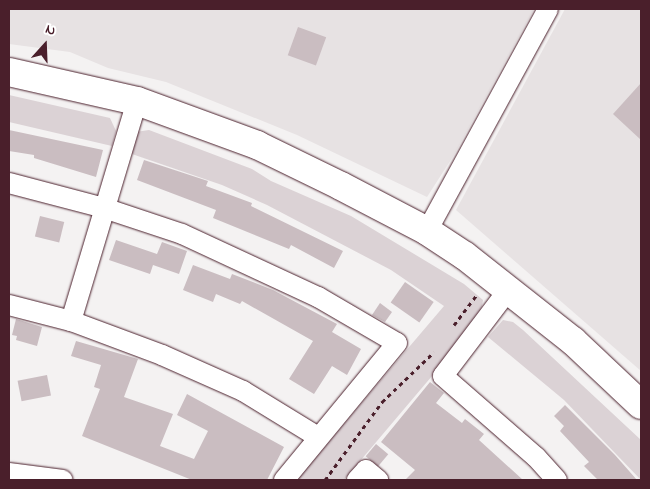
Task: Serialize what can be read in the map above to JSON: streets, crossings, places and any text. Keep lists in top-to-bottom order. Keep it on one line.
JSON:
{"north":"top"}
